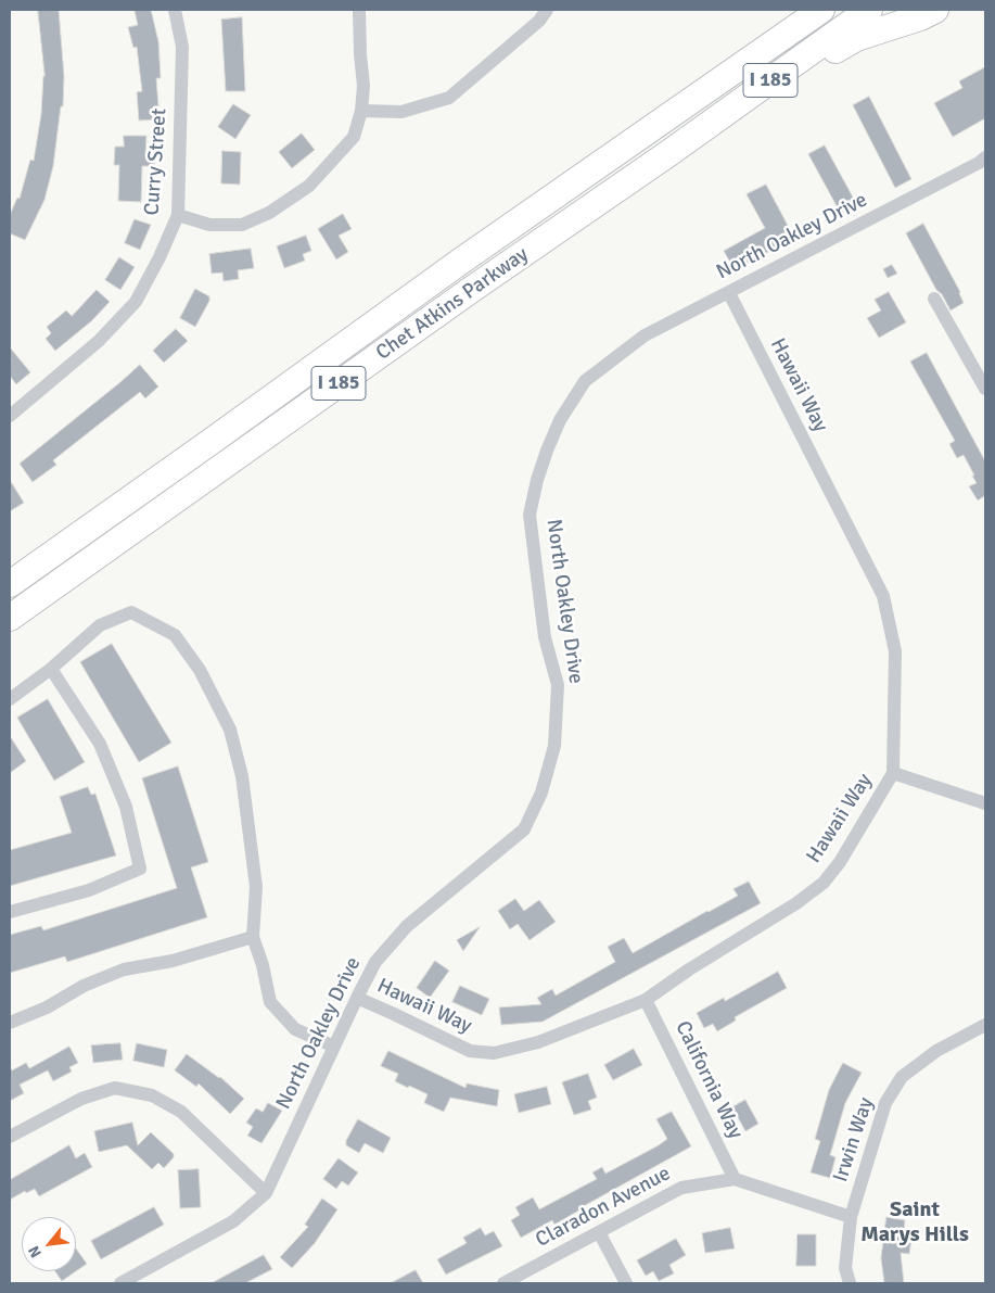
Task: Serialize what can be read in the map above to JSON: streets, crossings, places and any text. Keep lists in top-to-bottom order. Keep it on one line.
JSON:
{"streets":{"highway":["I 185","Chet Atkins Parkway"],"street":["Curry Street","North Oakley Drive","Hawaii Way","California Way","Irwin Way","Claradon Avenue"]},"crossings":[["North Oakley Drive","Hawaii Way"],["Hawaii Way","California Way"],["California Way","Claradon Avenue"],["Irwin Way","Claradon Avenue"]],"districts":["Saint Marys Hills"],"north":"bottom left"}
